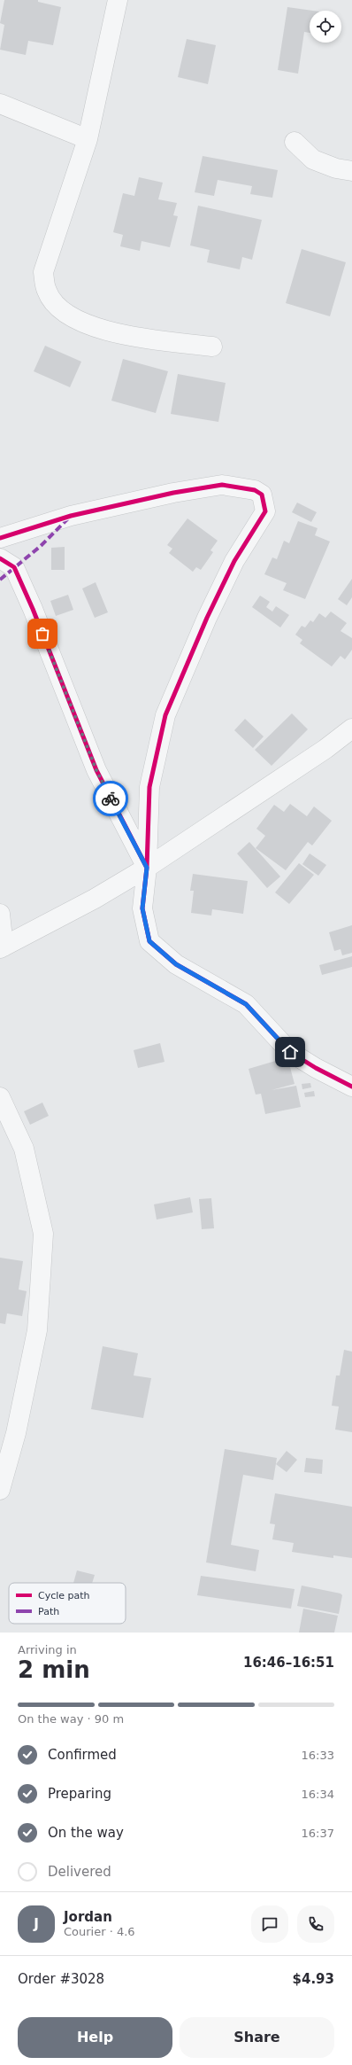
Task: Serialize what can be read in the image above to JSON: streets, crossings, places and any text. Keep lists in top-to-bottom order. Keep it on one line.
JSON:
{"legend":["Cycle path","Path"],"page":{"heading":["2 min","Arriving in","16:46–16:51"],"panel":["Jordan","Courier · 4.6","Order #3028","$4.93"],"bar":"On the way · 90 m","list":[["Confirmed","16:33"],["Preparing","16:34"],["On the way","16:37"],"Delivered"],"round":"J","buttons":["Help","Share"]}}
